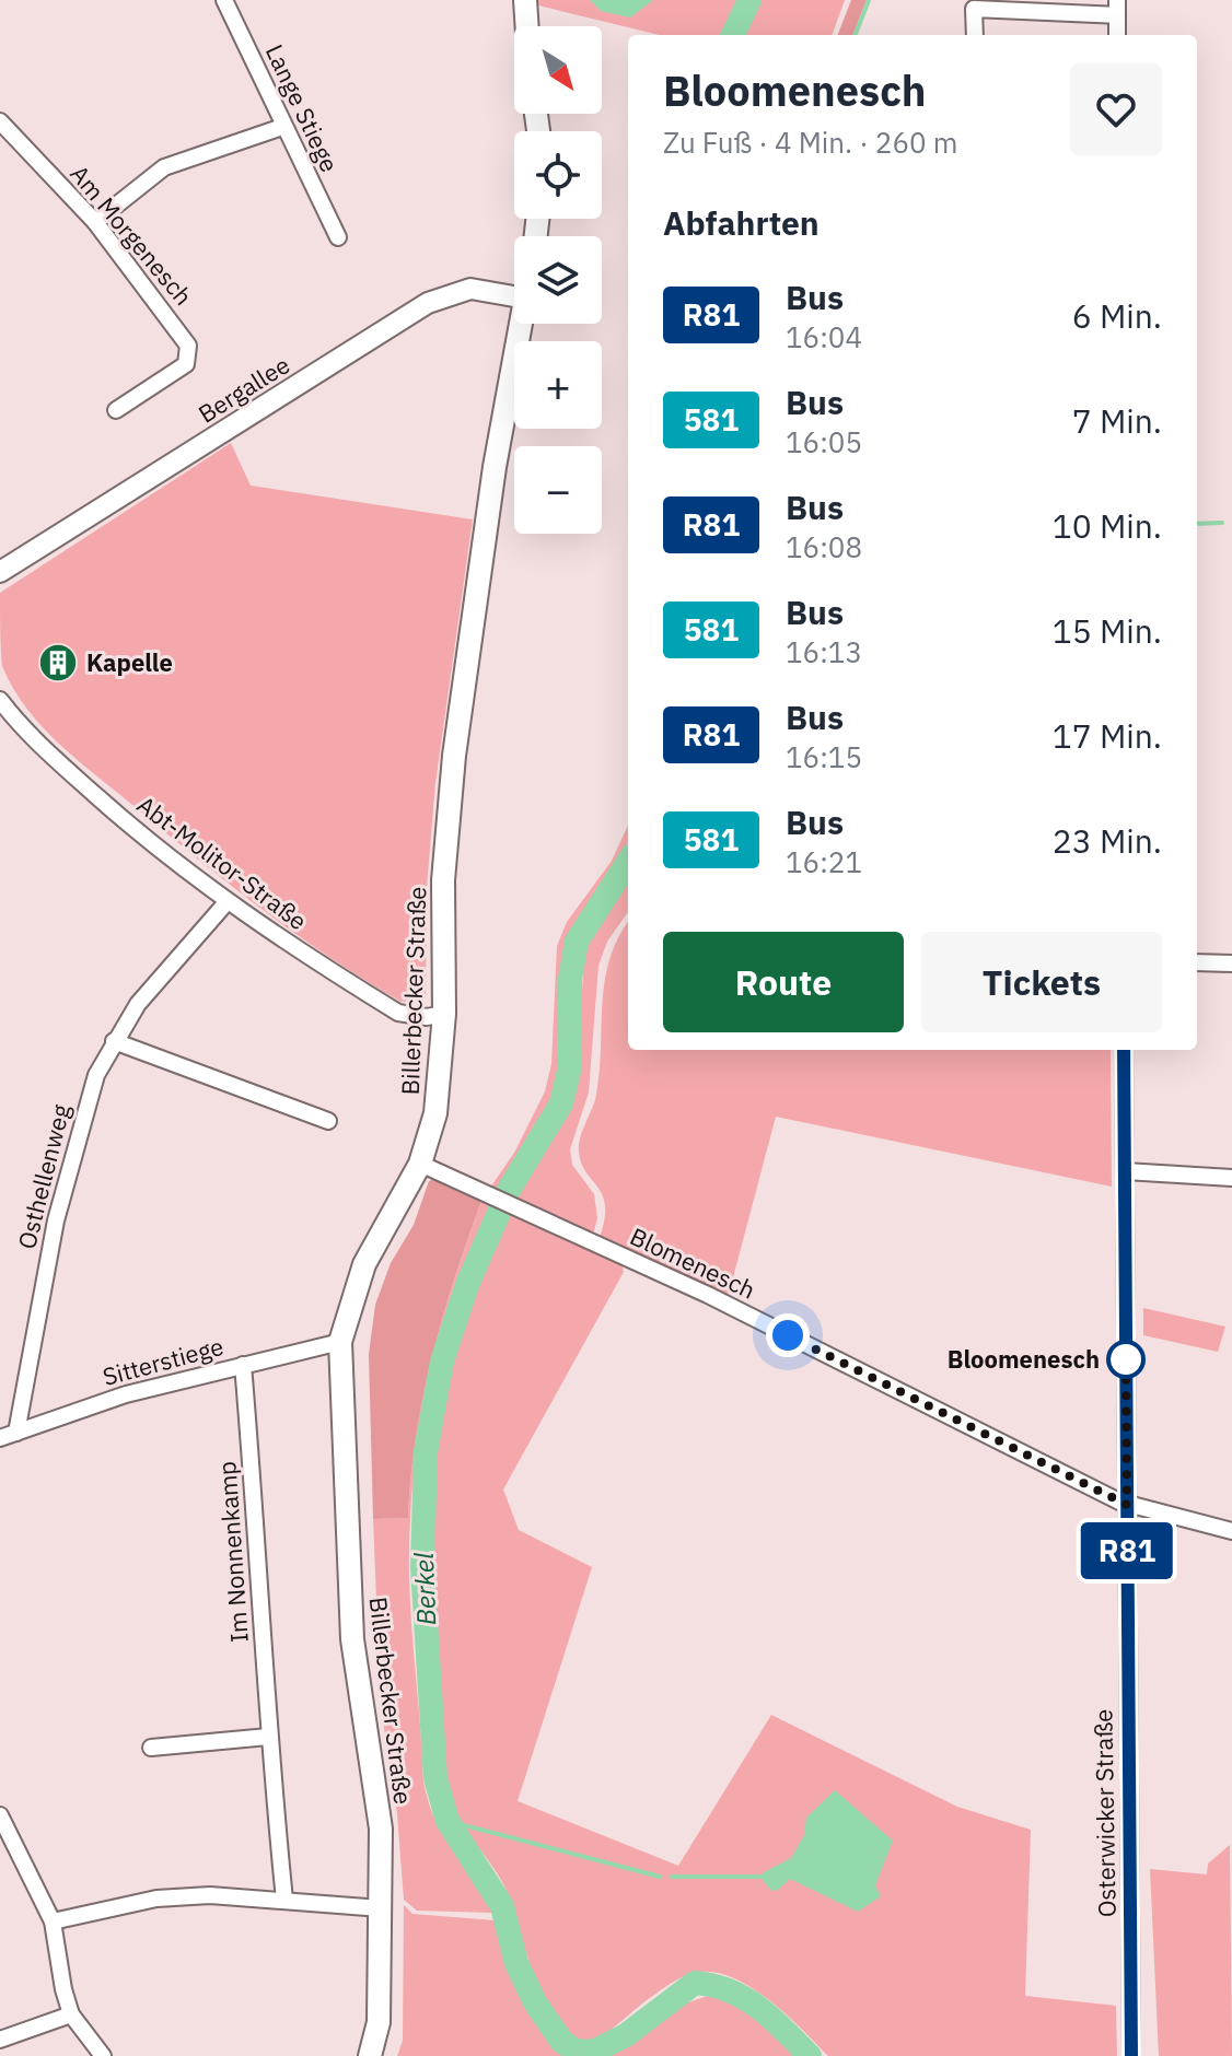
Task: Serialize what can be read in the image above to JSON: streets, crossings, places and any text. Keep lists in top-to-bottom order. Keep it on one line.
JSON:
{"streets":{"main road":["Billerbecker Straße"],"street":["Lange Stiege","Am Morgenesch","Bergallee","Abt-Molitor-Straße","Osthellenweg","Blomenesch","Sitterstiege","Im Nonnenkamp","Osterwicker Straße"]},"crossings":[["Abt-Molitor-Straße","Billerbecker Straße"],["Abt-Molitor-Straße","Osthellenweg"],["Billerbecker Straße","Blomenesch"],["Billerbecker Straße","Sitterstiege"],["Osthellenweg","Sitterstiege"],["Blomenesch","Osterwicker Straße"],["Sitterstiege","Im Nonnenkamp"]],"water":["Berkel"],"places":{"building":["Kapelle"],"other":["Bloomenesch"]},"lines":["bus line R81"],"north":"bottom right","page":{"on_map":"R81","map_buttons":["+","−"],"heading":[["Bloomenesch","Zu Fuß · 4 Min. · 260 m"],"Abfahrten"],"list":[{"mark":"R81","name":"Bus","note":"16:04","value":"6 Min."},{"mark":"581","name":"Bus","note":"16:05","value":"7 Min."},{"mark":"R81","name":"Bus","note":"16:08","value":"10 Min."},{"mark":"581","name":"Bus","note":"16:13","value":"15 Min."},{"mark":"R81","name":"Bus","note":"16:15","value":"17 Min."},{"mark":"581","name":"Bus","note":"16:21","value":"23 Min."}],"buttons":["Route","Tickets"]}}
